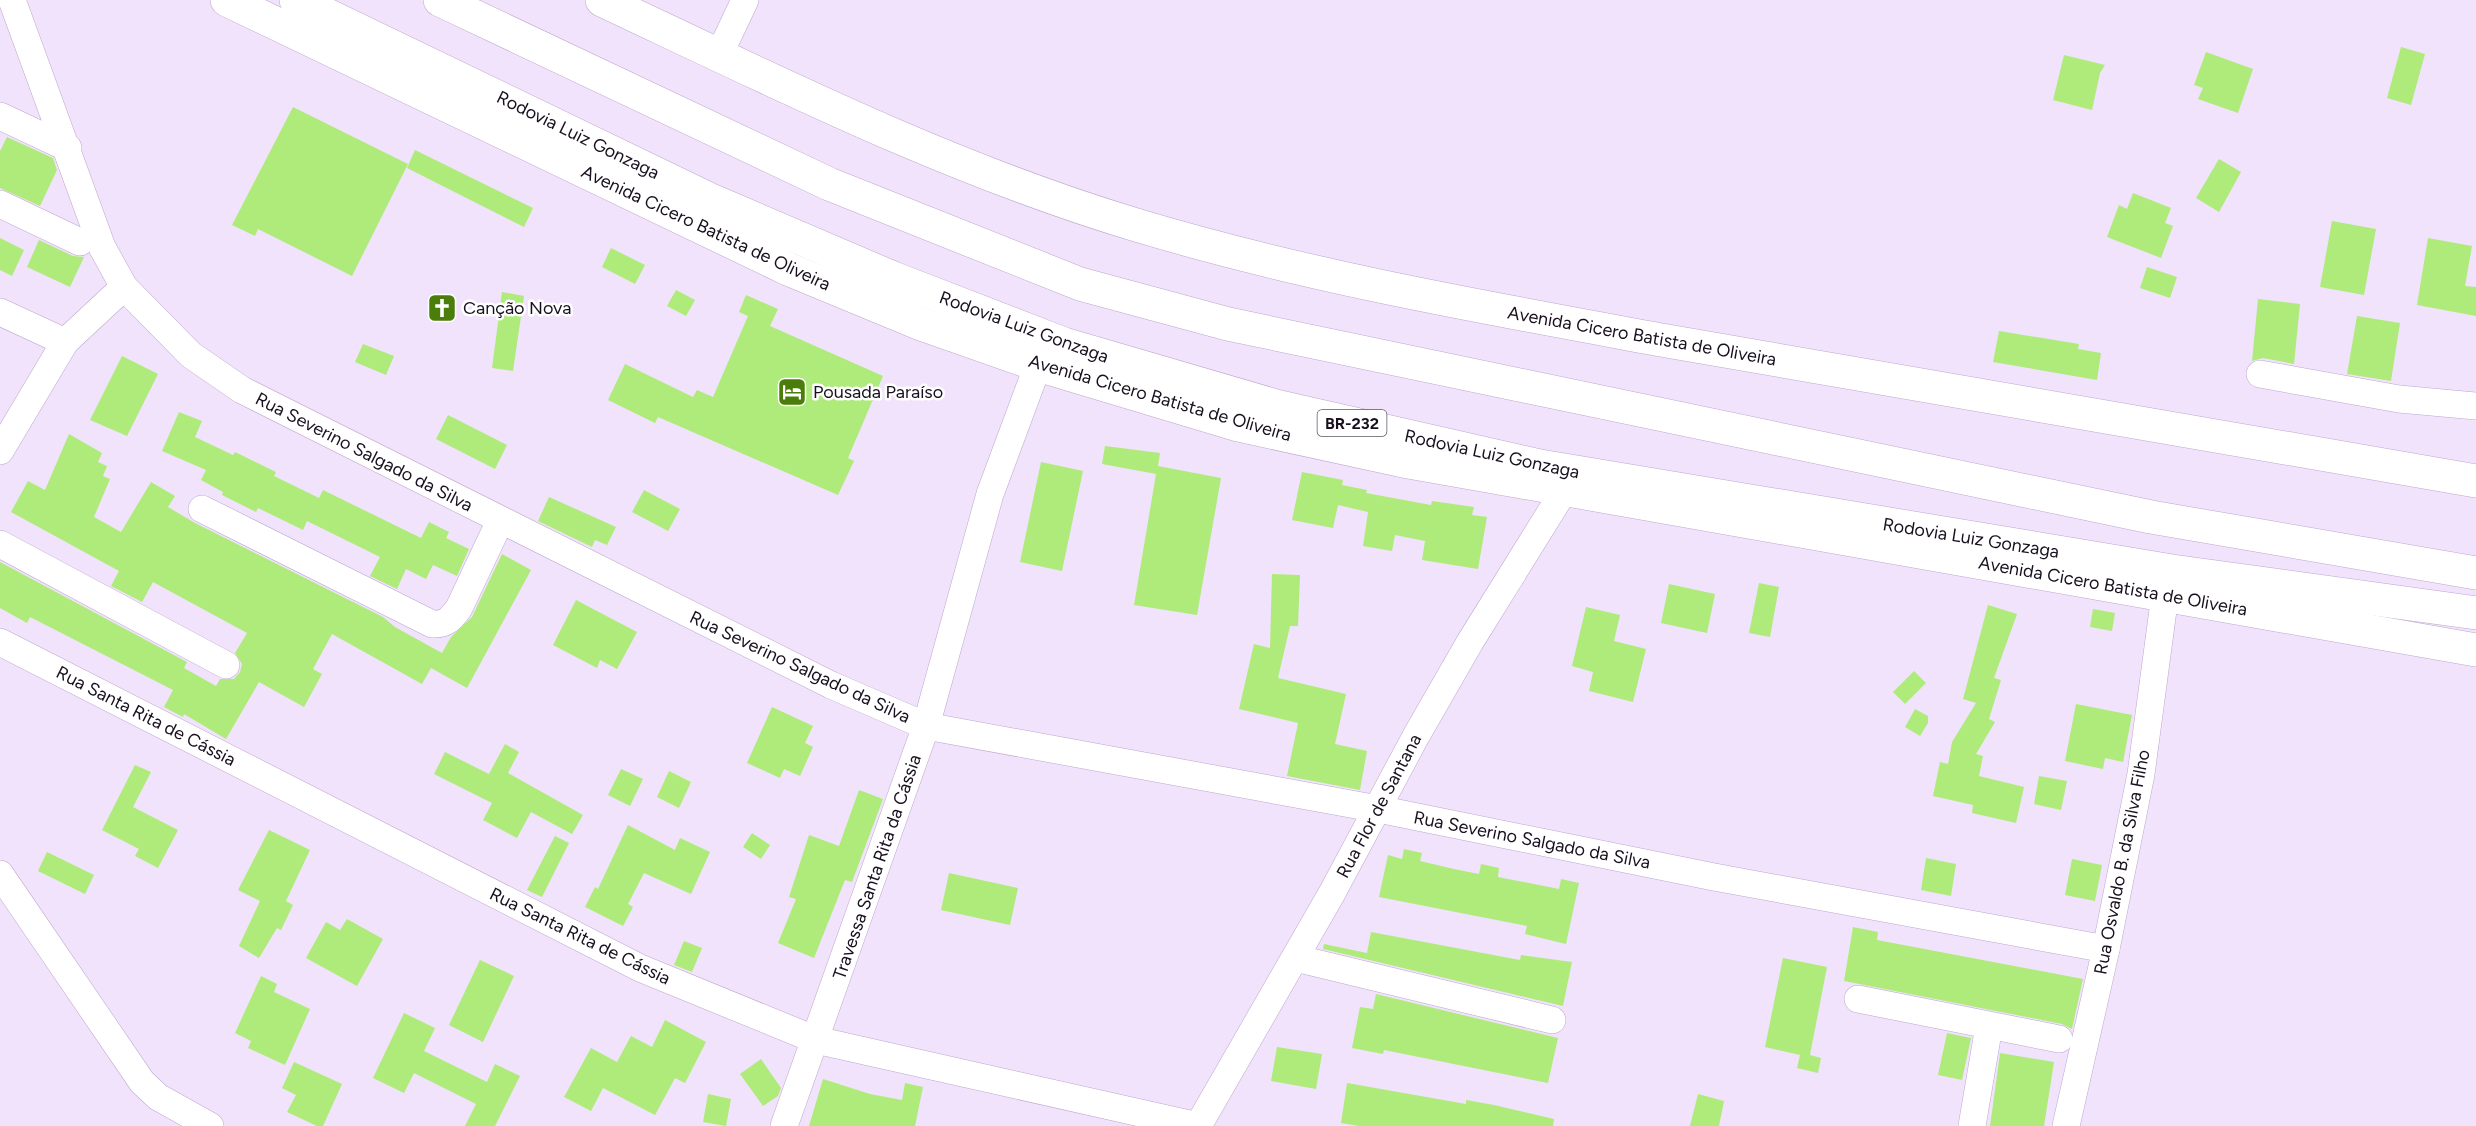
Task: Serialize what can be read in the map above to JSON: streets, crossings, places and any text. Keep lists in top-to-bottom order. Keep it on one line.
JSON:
{"streets":{"main road":["Rodovia Luiz Gonzaga","Avenida Cicero Batista de Oliveira","BR-232"],"street":["Rua Severino Salgado da Silva","Rua Santa Rita de Cássia","Rua Flor de Santana","Rua Osvaldo B. da Silva Filho","Travessa Santa Rita da Cássia"]},"crossings":[["Avenida Cicero Batista de Oliveira","Rua Flor de Santana"],["Avenida Cicero Batista de Oliveira","Rua Osvaldo B. da Silva Filho"],["Avenida Cicero Batista de Oliveira","Travessa Santa Rita da Cássia"],["Rua Severino Salgado da Silva","Rua Flor de Santana"],["Rua Severino Salgado da Silva","Rua Osvaldo B. da Silva Filho"],["Rua Severino Salgado da Silva","Travessa Santa Rita da Cássia"],["Rua Santa Rita de Cássia","Rua Flor de Santana"],["Rua Santa Rita de Cássia","Travessa Santa Rita da Cássia"]],"places":{"church":["Canção Nova"],"hotel":["Pousada Paraíso"]}}
